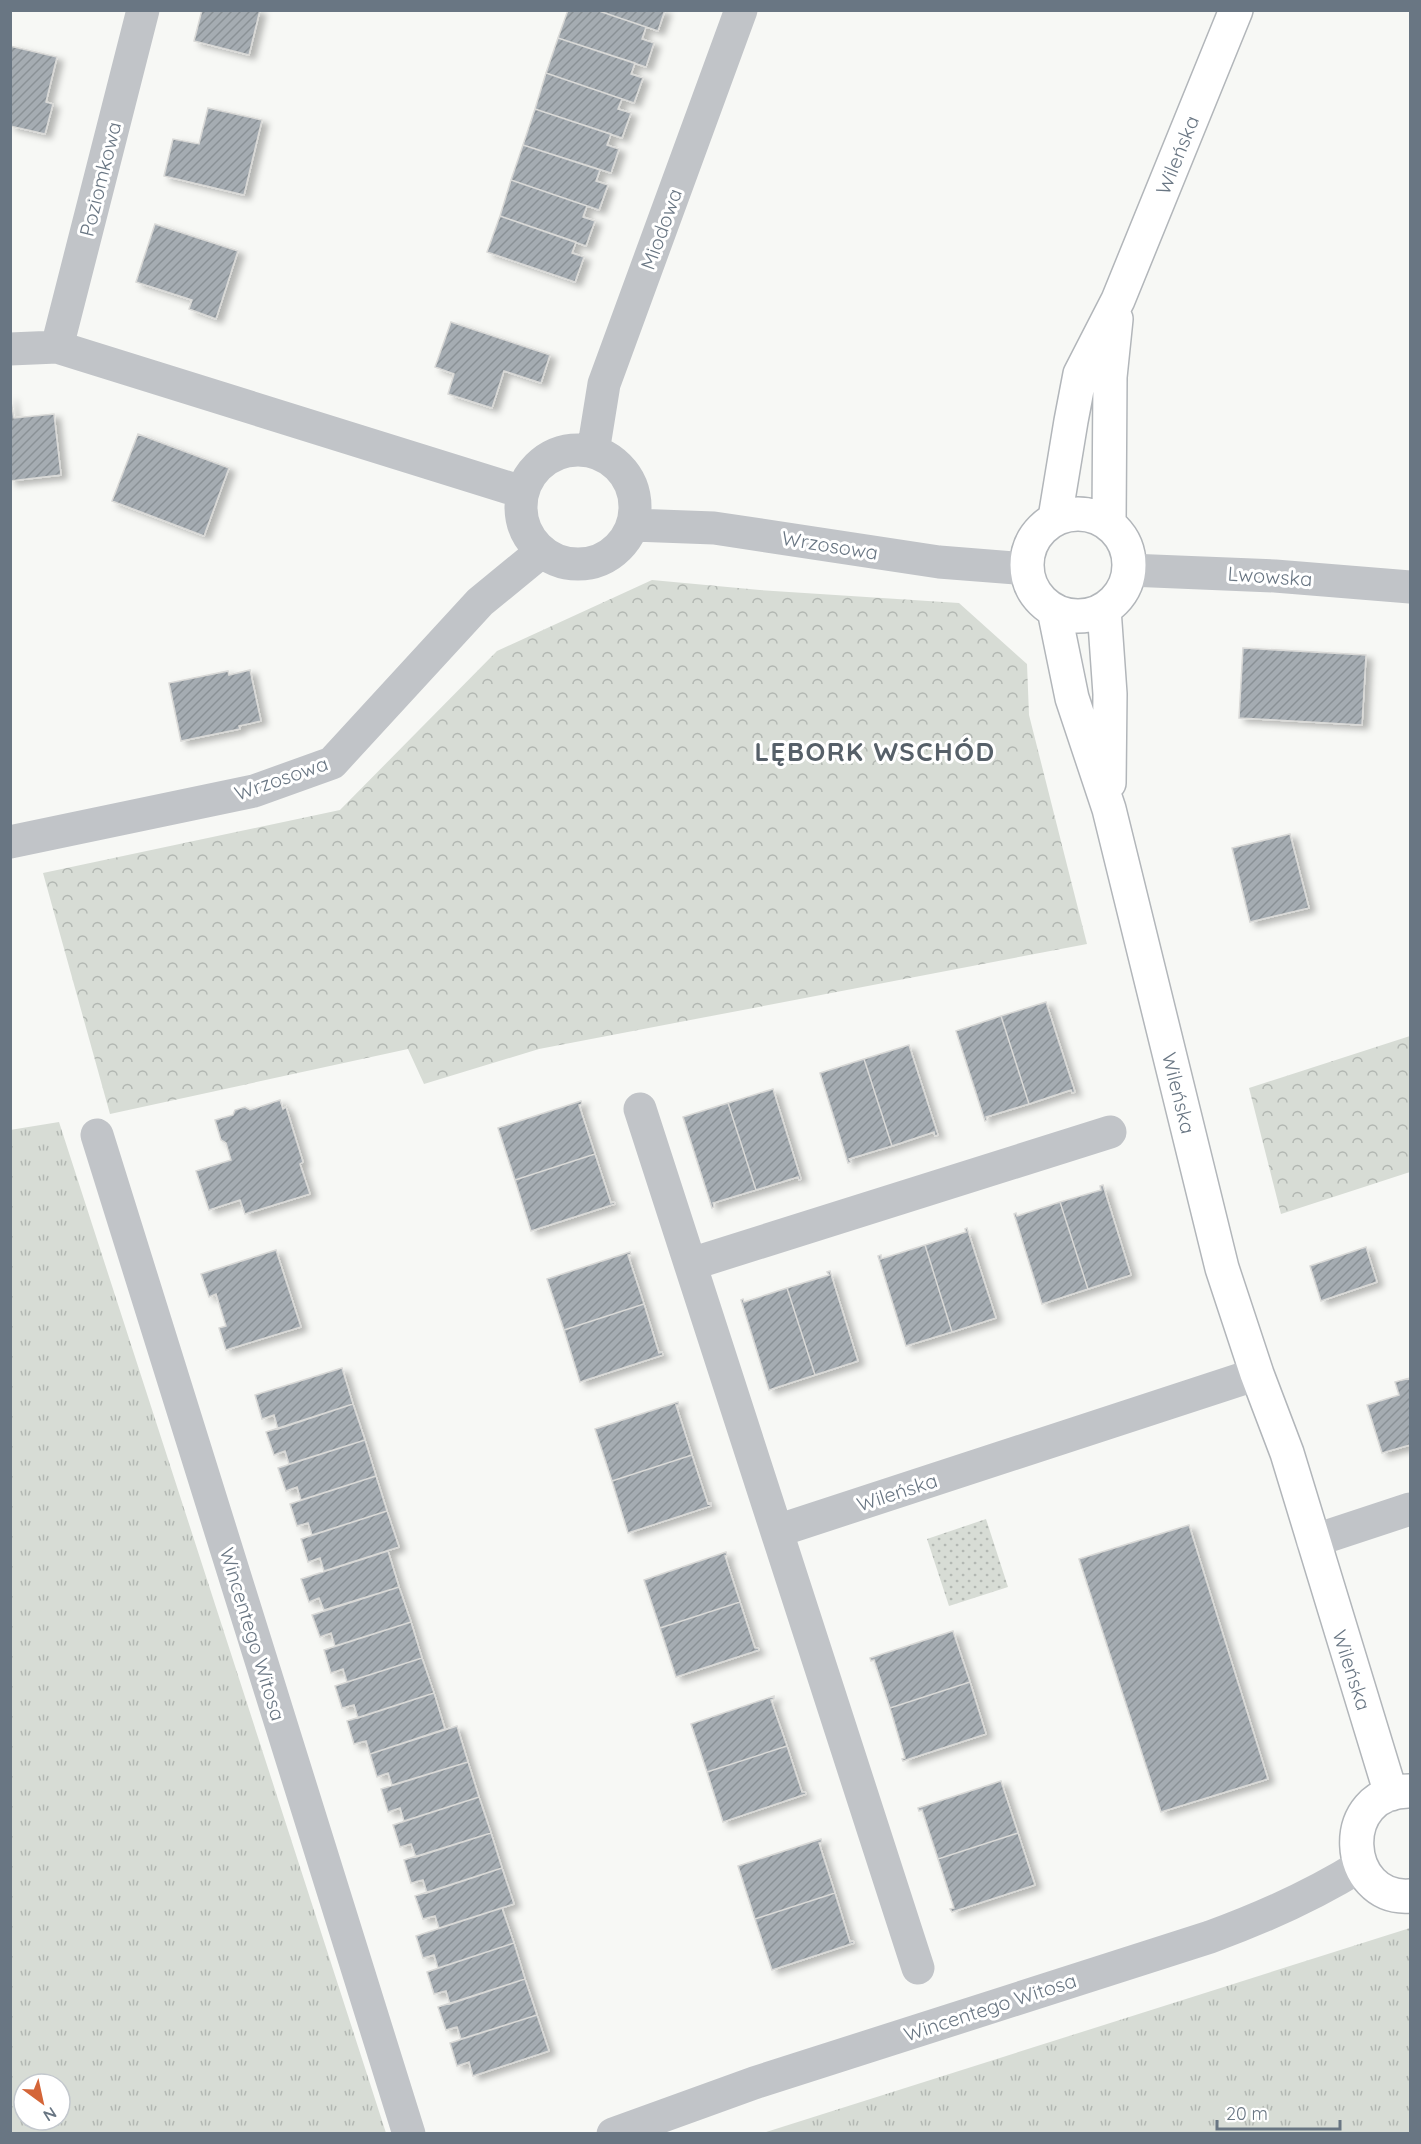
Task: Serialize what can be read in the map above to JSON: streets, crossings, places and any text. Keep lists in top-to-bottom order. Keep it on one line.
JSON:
{"streets":{"main road":["Wileńska"],"street":["Poziomkowa","Miodowa","Wrzosowa","Lwowska","Wincentego Witosa"]},"crossings":[["Wileńska","Wrzosowa"],["Wileńska","Lwowska"],["Miodowa","Wrzosowa"],["Wrzosowa","Lwowska"]],"districts":["LĘBORK WSCHÓD"],"scale_bar":"20 m","north":"bottom right"}
